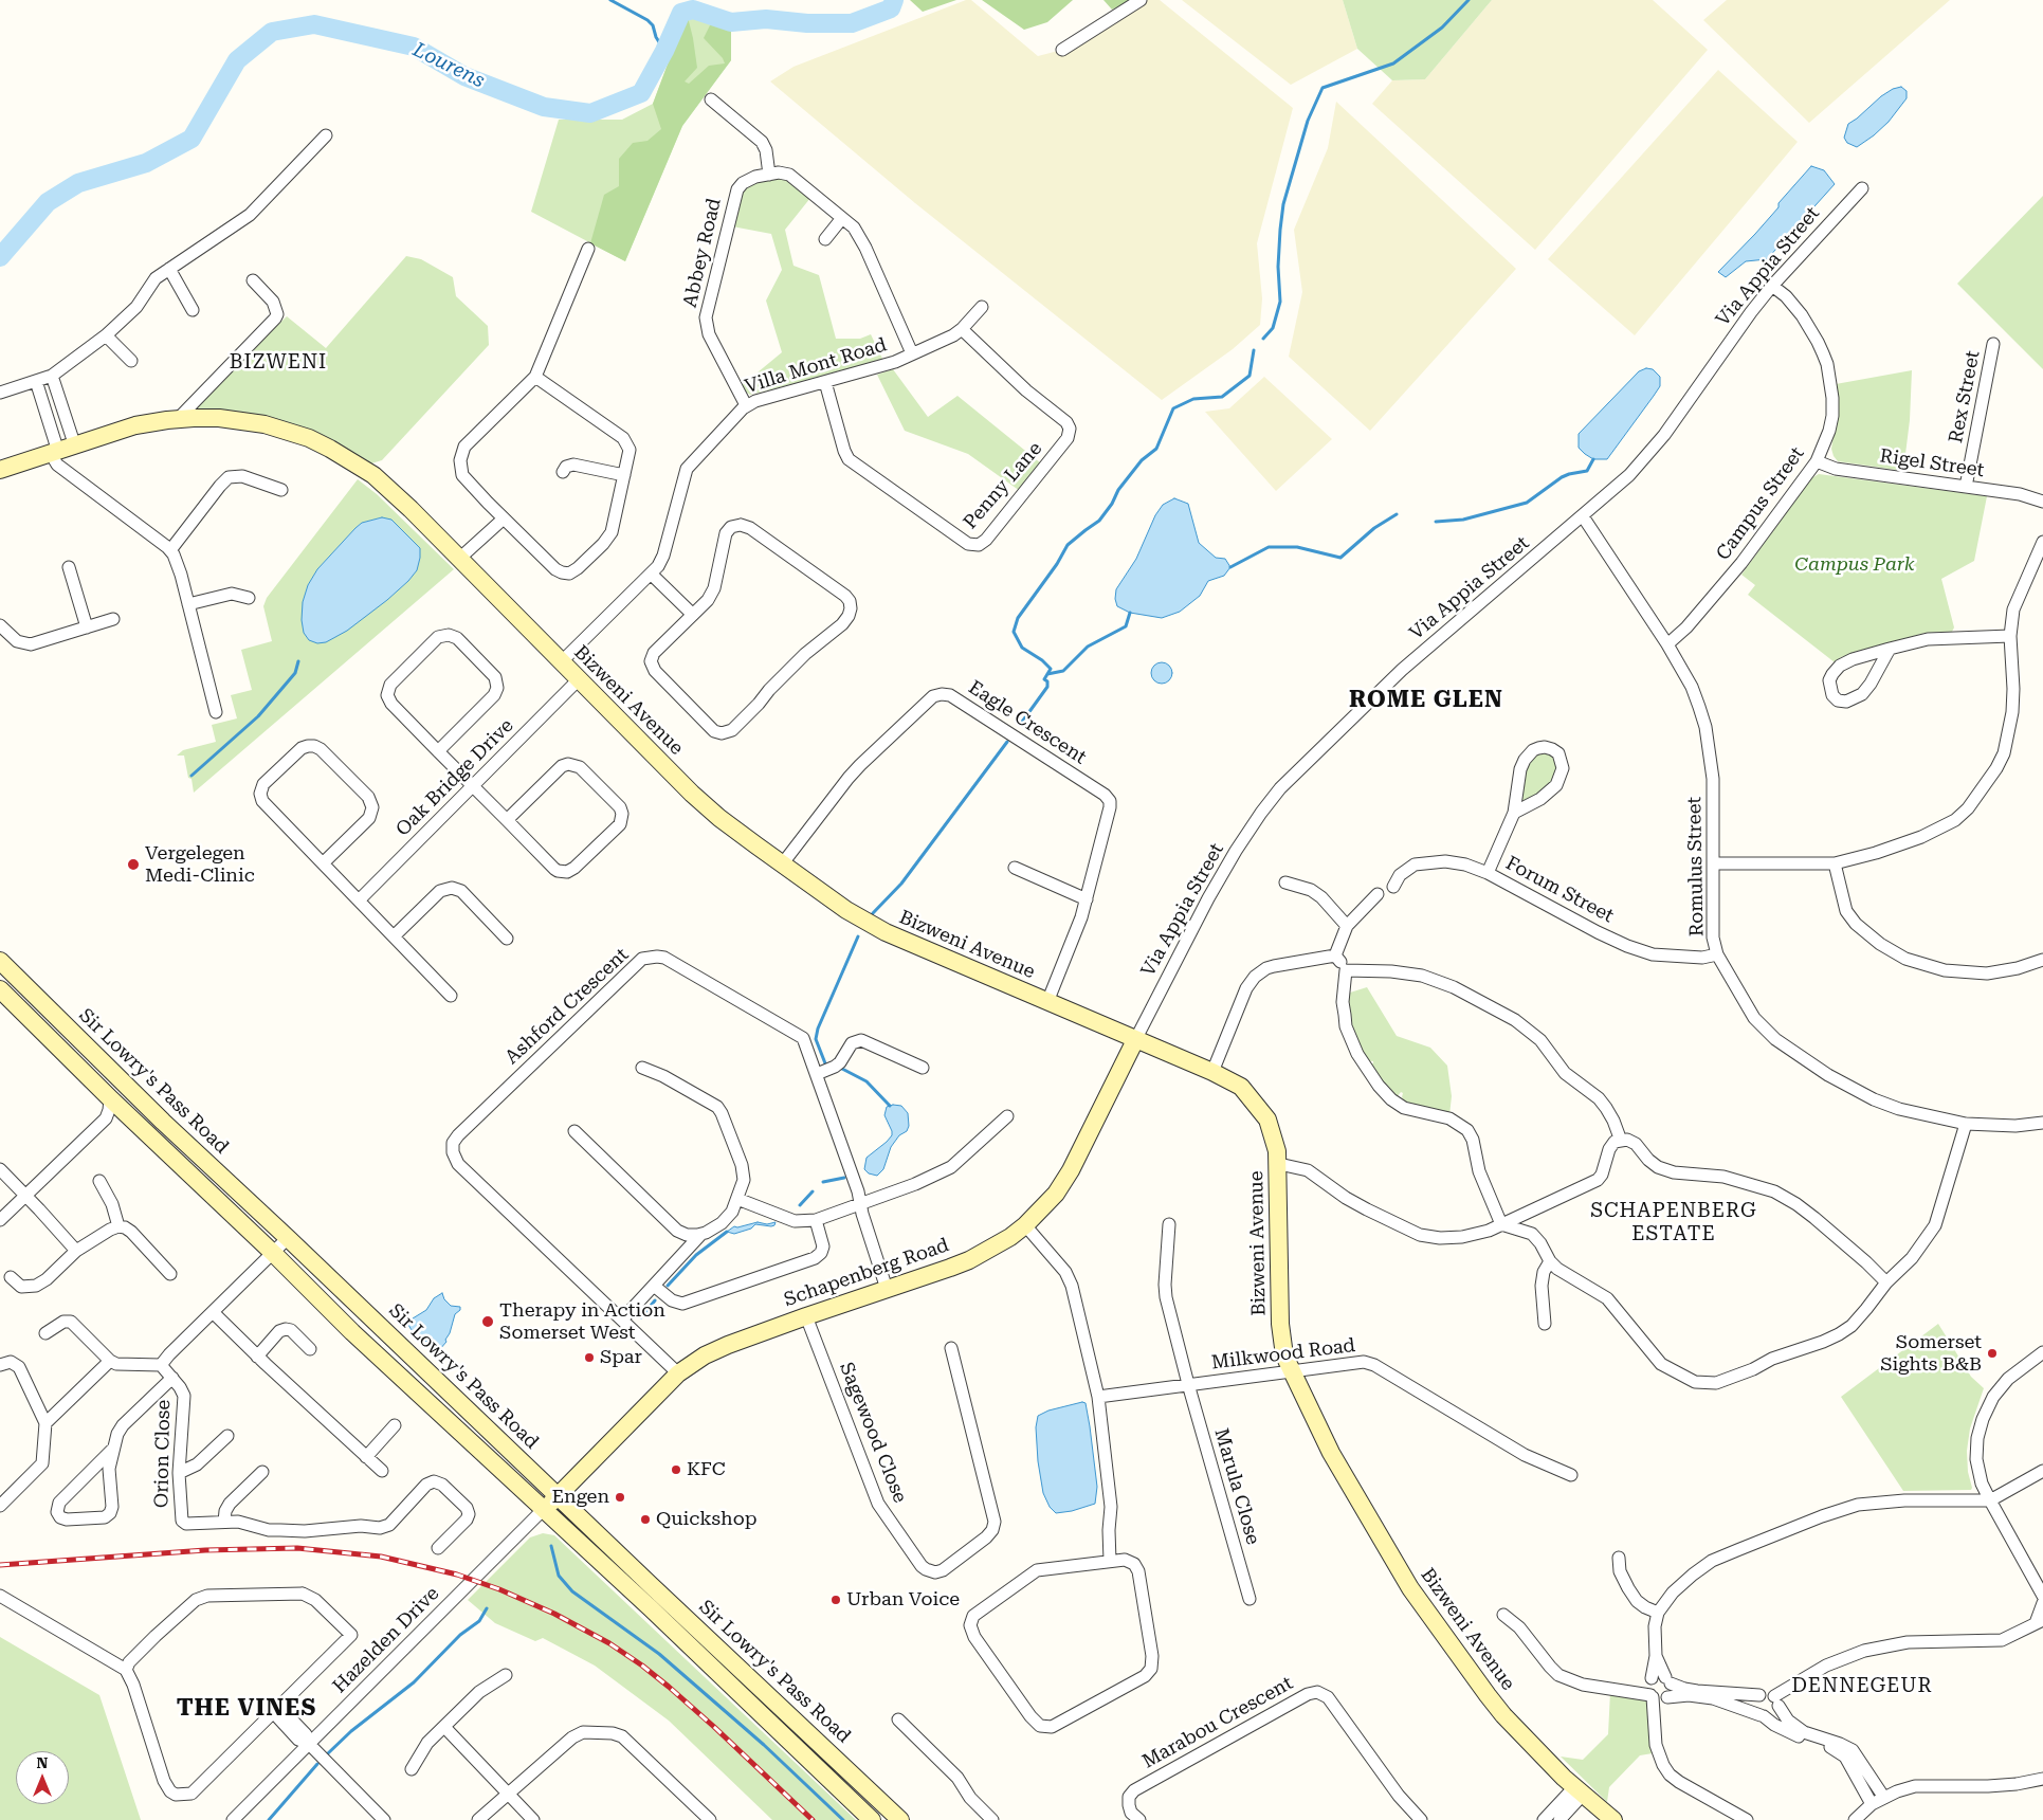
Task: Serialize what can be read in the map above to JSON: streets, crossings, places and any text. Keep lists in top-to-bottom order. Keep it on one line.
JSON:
{"streets":{"street":["Abbey Road","Via Appia Street","Villa Mont Road","Rex Street","Rigel Street","Penny Lane","Campus Street","Bizweni Avenue","Eagle Crescent","Oak Bridge Drive","Romulus Street","Forum Street","Ashford Crescent","Sir Lowry's Pass Road","Schapenberg Road","Milkwood Road","Sagewood Close","Orion Close","Marula Close","Hazelden Drive","Marabou Crescent"]},"crossings":[["Abbey Road","Villa Mont Road"],["Via Appia Street","Campus Street"],["Via Appia Street","Bizweni Avenue"],["Via Appia Street","Romulus Street"],["Via Appia Street","Schapenberg Road"],["Villa Mont Road","Penny Lane"],["Villa Mont Road","Bizweni Avenue"],["Rex Street","Rigel Street"],["Rigel Street","Campus Street"],["Campus Street","Romulus Street"],["Bizweni Avenue","Eagle Crescent"],["Bizweni Avenue","Oak Bridge Drive"],["Bizweni Avenue","Schapenberg Road"],["Bizweni Avenue","Milkwood Road"],["Romulus Street","Forum Street"],["Ashford Crescent","Schapenberg Road"],["Sir Lowry's Pass Road","Schapenberg Road"],["Schapenberg Road","Sagewood Close"],["Schapenberg Road","Hazelden Drive"],["Milkwood Road","Marula Close"]],"districts":["BIZWENI","ROME GLEN","SCHAPENBERG ESTATE","DENNEGEUR","THE VINES"],"water":["Lourens"],"parks":["Campus Park"],"places":["Vergelegen Medi-Clinic","Therapy in Action Somerset West","Somerset Sights B&B","Spar","KFC","Engen","Quickshop","Urban Voice"],"north":"top"}
